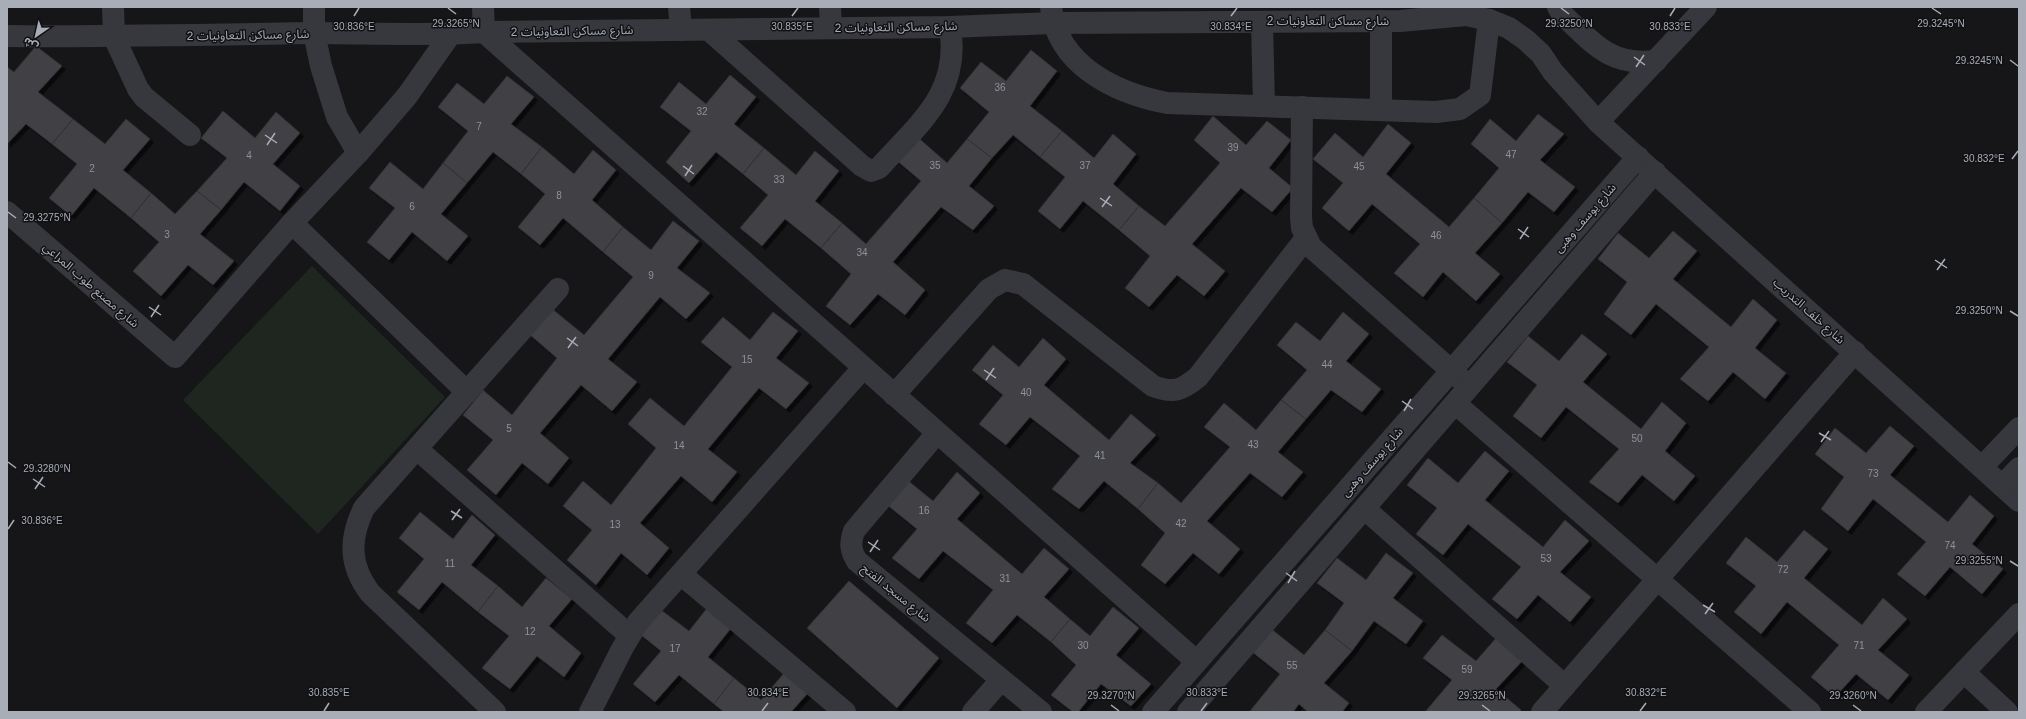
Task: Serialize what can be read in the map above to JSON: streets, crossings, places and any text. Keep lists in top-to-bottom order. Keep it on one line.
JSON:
{"streets":{"street":["شارع مساكن التعاونيات 2","شارع يوسف وهبى","شارع مصنع طوب المراعي","شارع خلف التدريب","شارع مسجد الفتح"]},"crossings":[["شارع مساكن التعاونيات 2","شارع خلف التدريب"],["شارع يوسف وهبى","شارع خلف التدريب"]],"house_numbers":["36","32","7","39","47","4","35","37","45","2","33","8","6","3","46","34","9","15","44","40","5","50","43","14","41","73","16","42","13","74","53","11","72","31","12","30","71","17","55","59"],"north":"bottom left","coordinates":["29.3265°N","29.3250°N","29.3245°N","30.836°E","30.835°E","30.834°E","30.833°E","30.832°E","29.3275°N","29.3280°N","29.3255°N","29.3270°N","29.3260°N"]}
